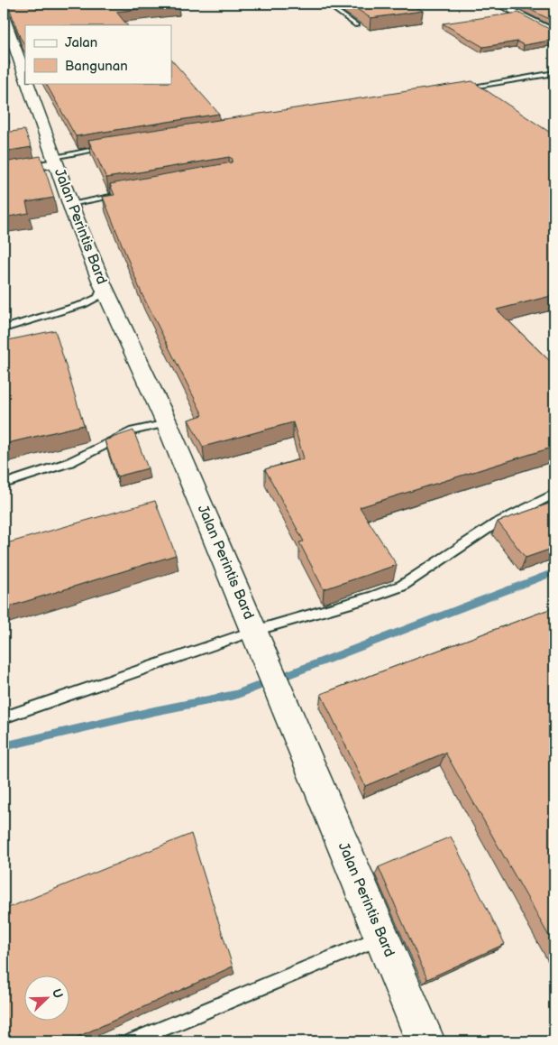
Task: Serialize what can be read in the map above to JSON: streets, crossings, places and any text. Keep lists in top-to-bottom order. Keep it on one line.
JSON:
{"streets":{"street":["Jalan Perintis Bard"]},"legend":["Jalan","Bangunan"],"north":"top right"}
